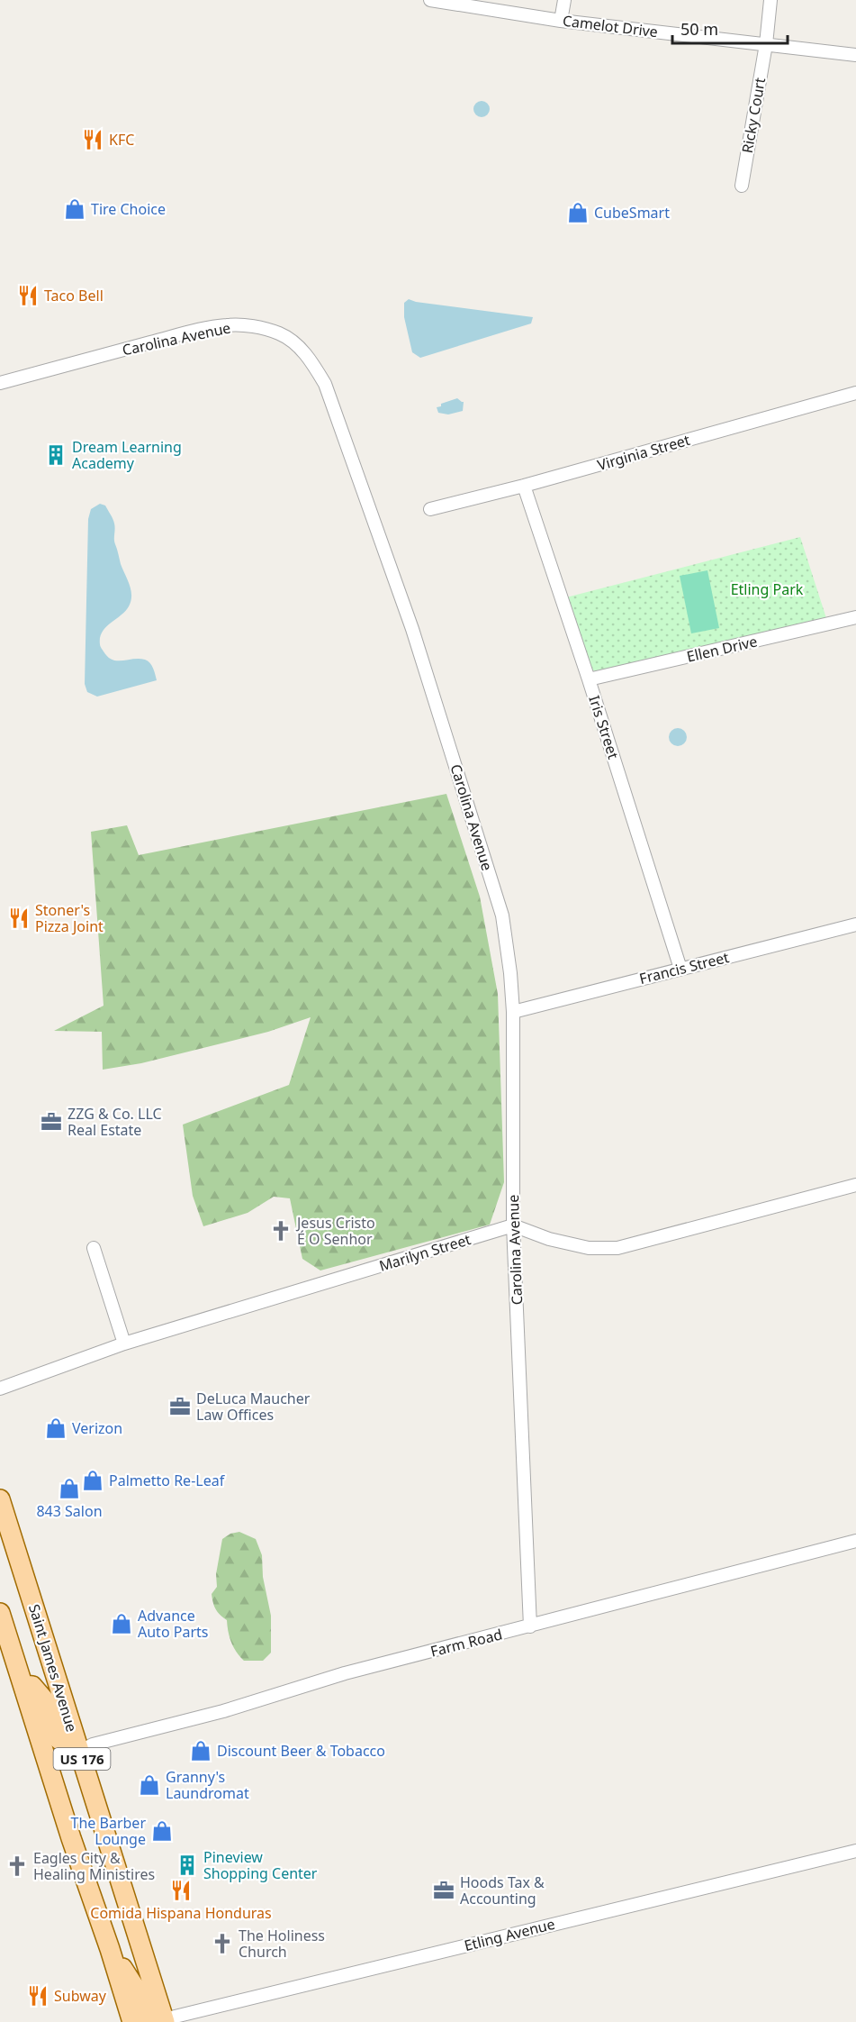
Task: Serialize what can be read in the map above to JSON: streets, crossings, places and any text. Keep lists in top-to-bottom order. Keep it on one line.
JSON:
{"streets":{"main road":["Saint James Avenue","US 176"],"street":["Camelot Drive","Ricky Court","Carolina Avenue","Virginia Street","Ellen Drive","Iris Street","Francis Street","Marilyn Street","Farm Road","Etling Avenue"]},"crossings":[["Camelot Drive","Ricky Court"],["Carolina Avenue","Francis Street"],["Carolina Avenue","Marilyn Street"],["Carolina Avenue","Farm Road"],["Virginia Street","Iris Street"],["Ellen Drive","Iris Street"],["Iris Street","Francis Street"],["Farm Road","Saint James Avenue"],["Saint James Avenue","Etling Avenue"]],"parks":["Etling Park"],"places":{"restaurant":["KFC","Taco Bell","Stoner's Pizza Joint","Comida Hispana Honduras","Subway"],"shop":["Tire Choice","CubeSmart","Verizon","Palmetto Re-Leaf","843 Salon","Advance Auto Parts","Discount Beer & Tobacco","Granny's Laundromat","The Barber Lounge"],"building":["Dream Learning Academy","Pineview Shopping Center"],"office":["ZZG & Co. LLC Real Estate","DeLuca Maucher Law Offices","Hoods Tax & Accounting"],"church":["Jesus Cristo É O Senhor","Eagles City & Healing Ministires","The Holiness Church"]},"scale_bar":"50 m"}
